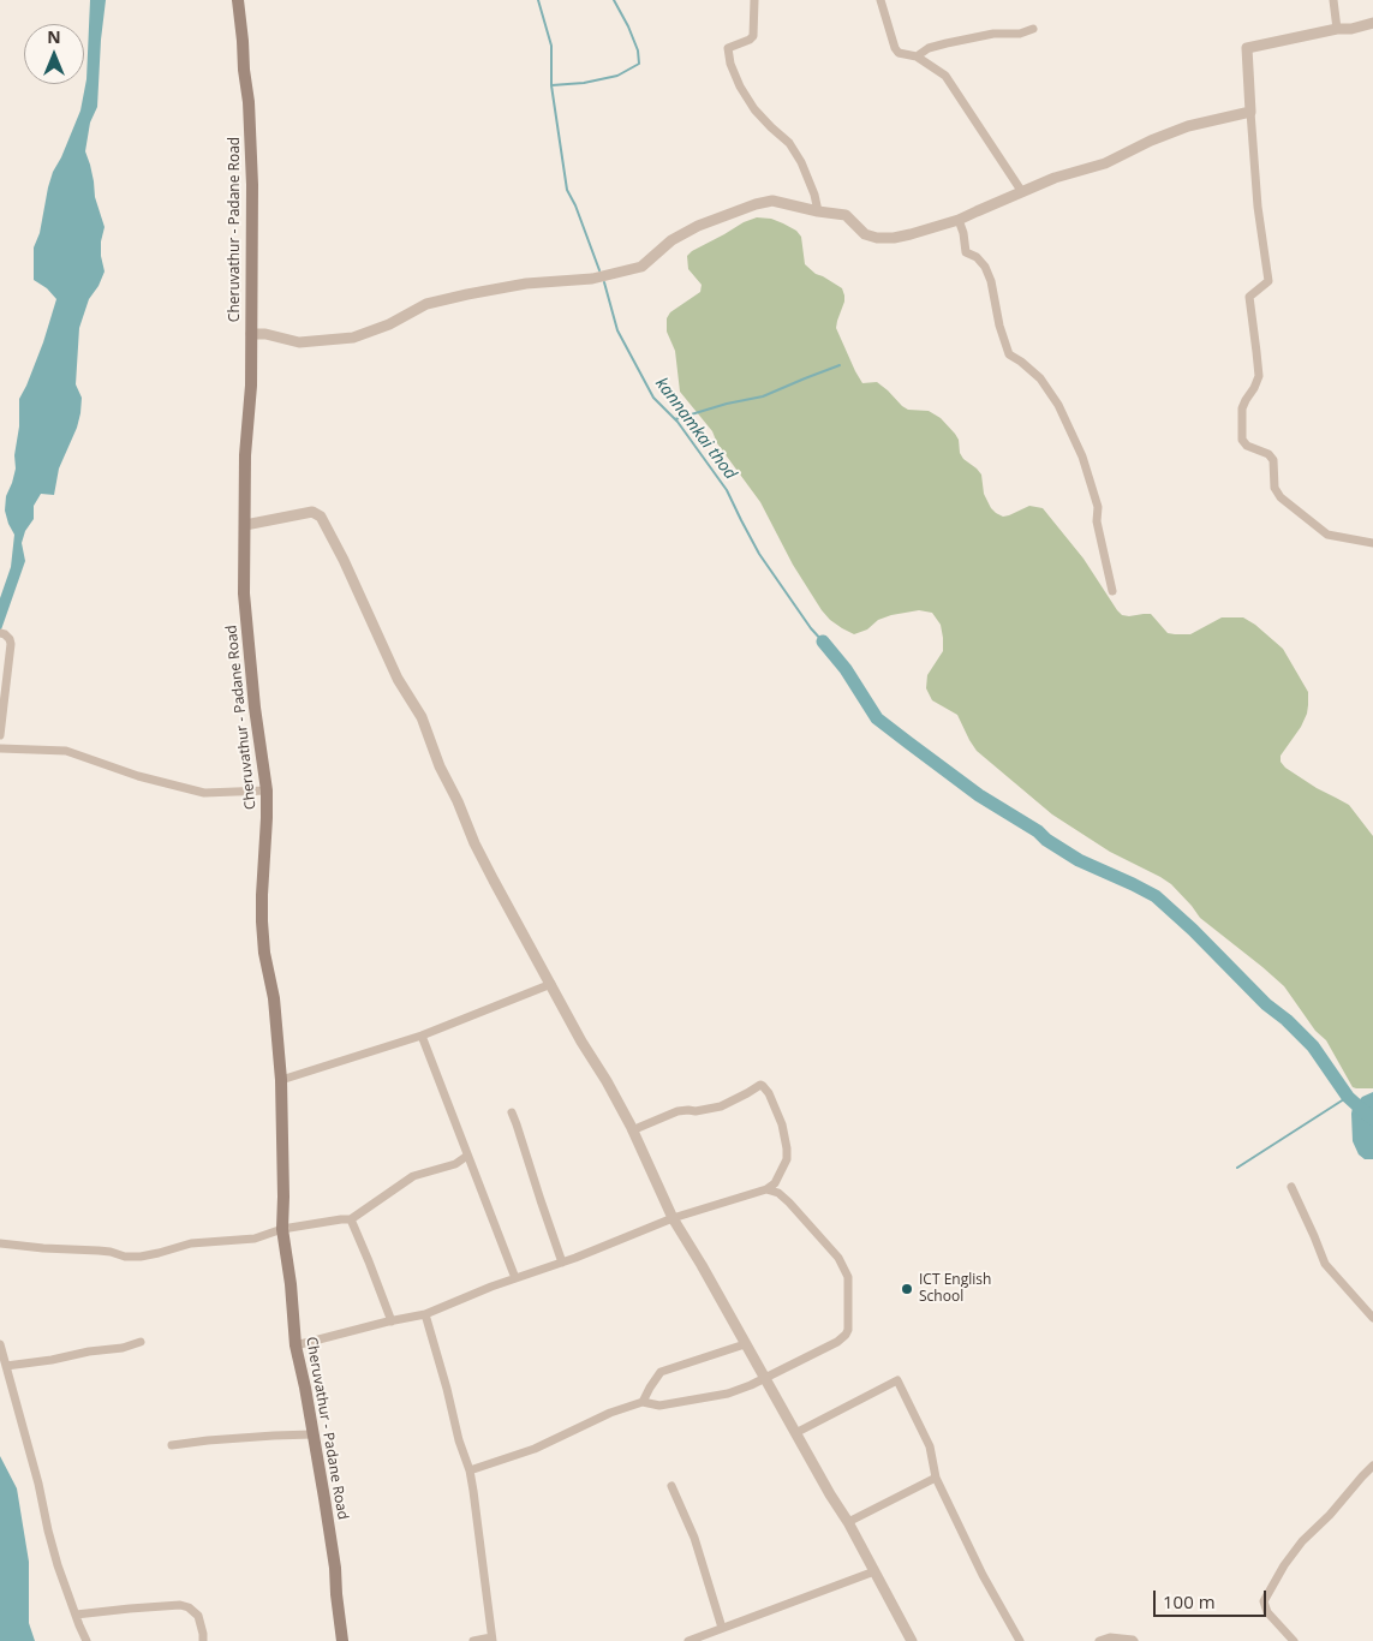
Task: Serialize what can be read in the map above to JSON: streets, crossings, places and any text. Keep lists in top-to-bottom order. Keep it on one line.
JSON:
{"streets":{"main road":["Cheruvathur - Padane Road"]},"water":["kannamkai thod"],"places":["ICT English School"],"scale_bar":"100 m","north":"top"}
